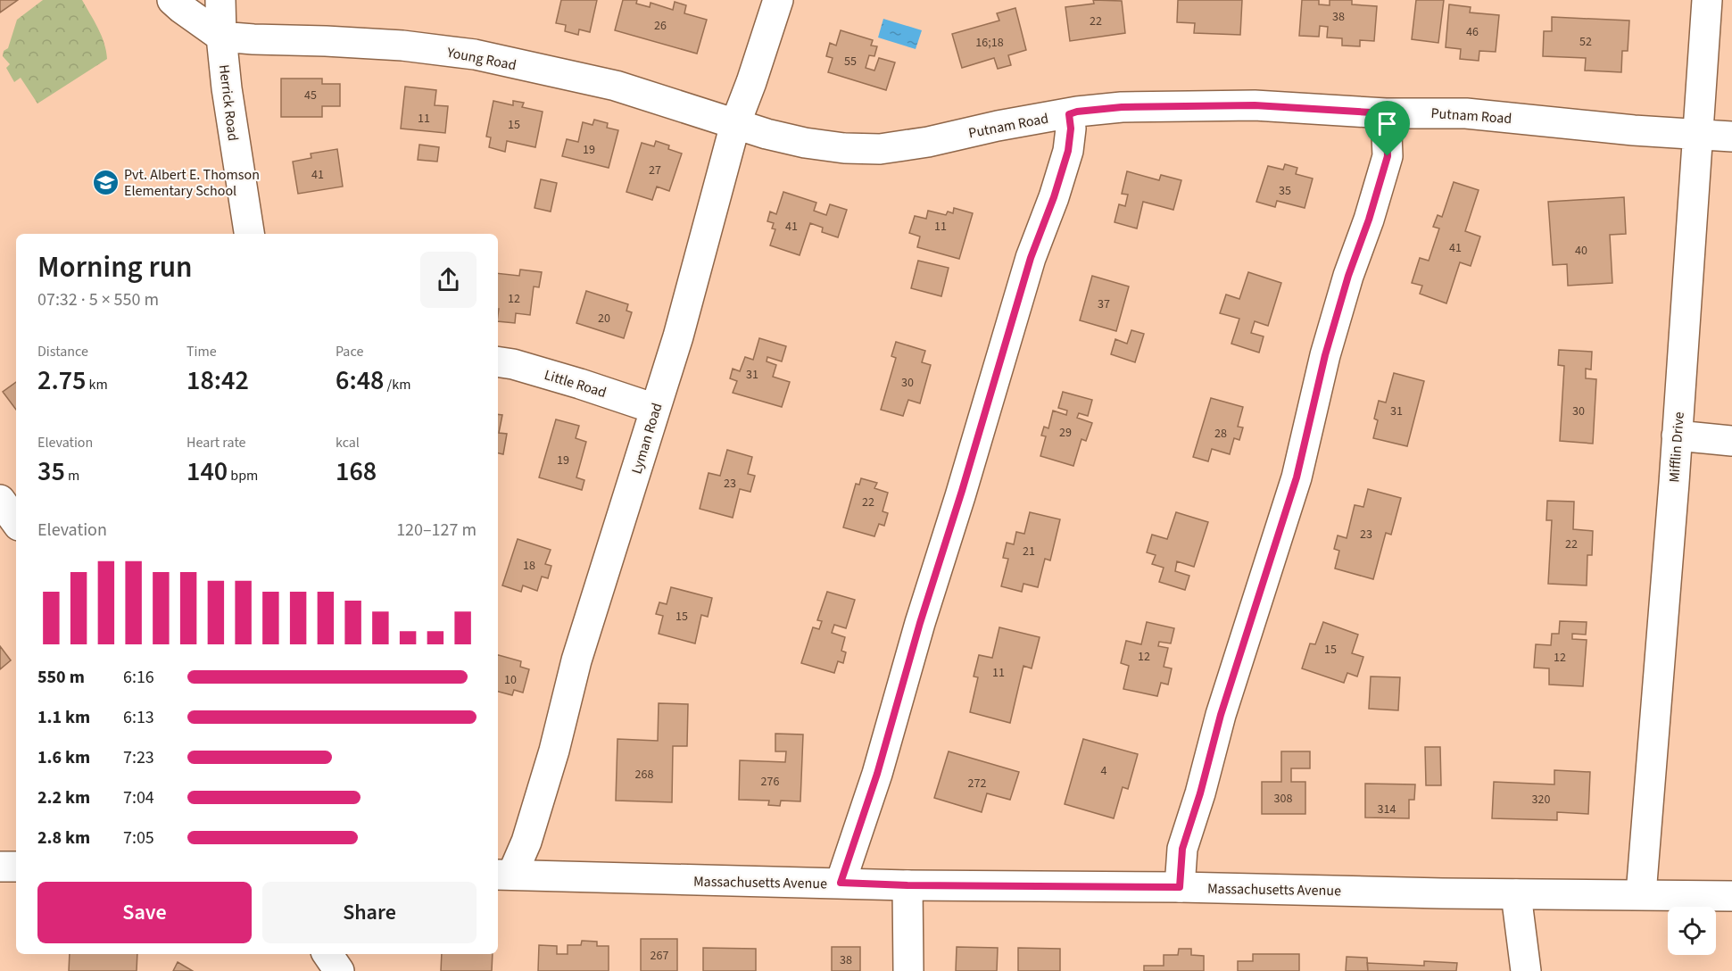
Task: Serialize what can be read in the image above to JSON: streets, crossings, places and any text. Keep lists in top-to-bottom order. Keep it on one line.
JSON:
{"streets":{"street":["Young Road","Herrick Road","Putnam Road","Little Road","Lyman Road","Mifflin Drive","Massachusetts Avenue"]},"crossings":[["Young Road","Herrick Road"],["Young Road","Putnam Road"],["Young Road","Lyman Road"],["Putnam Road","Lyman Road"],["Putnam Road","Mifflin Drive"],["Little Road","Lyman Road"],["Lyman Road","Massachusetts Avenue"],["Mifflin Drive","Massachusetts Avenue"]],"places":{"school or university":["Pvt. Albert E. Thomson Elementary School"]},"house_numbers":["38","22","26","46","52","16;18","55","45","11","15","19","27","41","35","41","11","41","40","12","37","20","31","30","31","30","29","28","19","23","22","23","22","21","18","15","15","12","12","11","10","4","268","276","272","308","320","314","267","38"],"page":{"heading":["Morning run","07:32 · 5 × 550 m"],"stats":[["Distance","2.75 km"],["Time","18:42"],["Pace","6:48 /km"],["Elevation","35 m"],["Heart rate","140 bpm"],["kcal","168"]],"chart":["Elevation","120–127 m"],"list":[{"name":"550 m","note":"6:16"},{"name":"1.1 km","note":"6:13"},{"name":"1.6 km","note":"7:23"},{"name":"2.2 km","note":"7:04"},{"name":"2.8 km","note":"7:05"}],"buttons":["Save","Share"]}}
